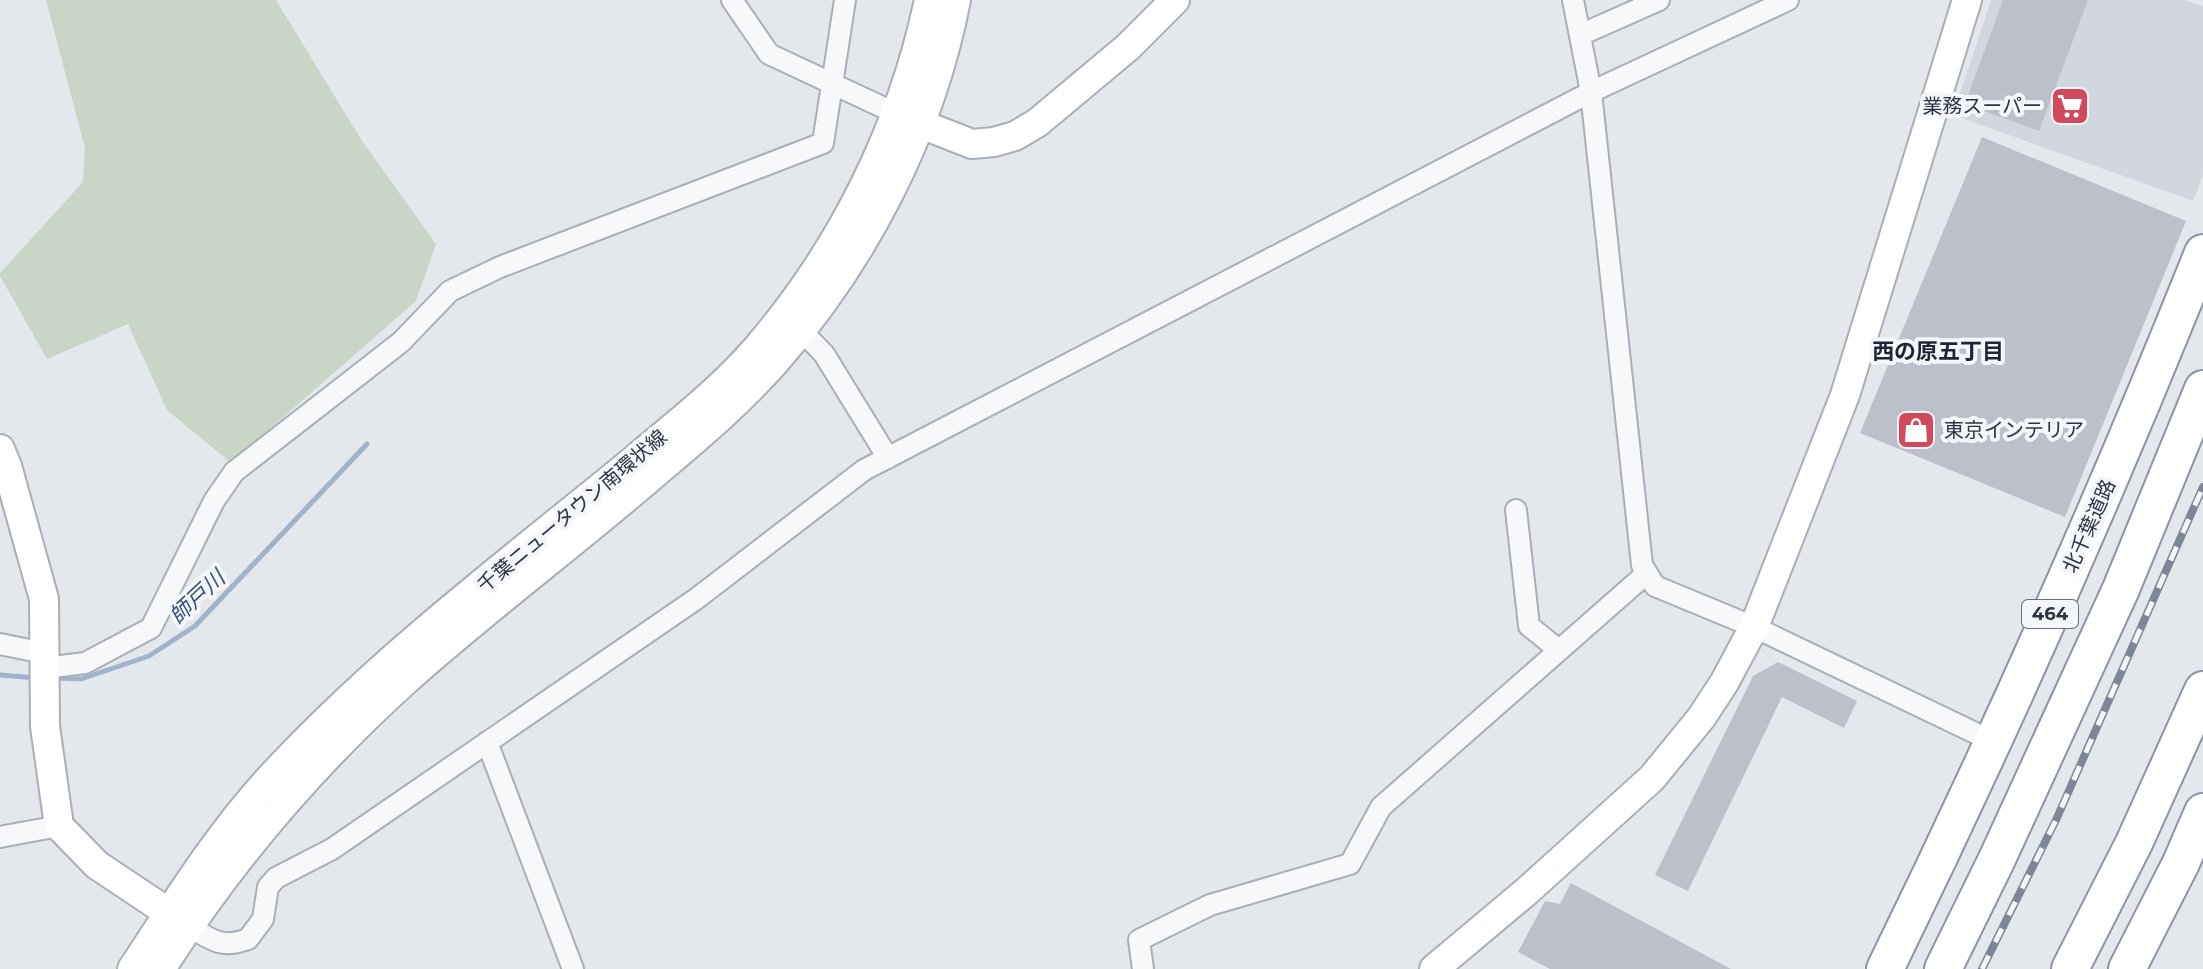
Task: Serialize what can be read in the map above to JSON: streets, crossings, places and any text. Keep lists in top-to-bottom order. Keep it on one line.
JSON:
{"streets":{"highway":["北千葉道路","464"],"street":["千葉ニュータウン南環状線"]},"districts":["西の原五丁目"],"water":["師戸川"],"places":{"supermarket":["業務スーパー"],"shop":["東京インテリア"]}}
